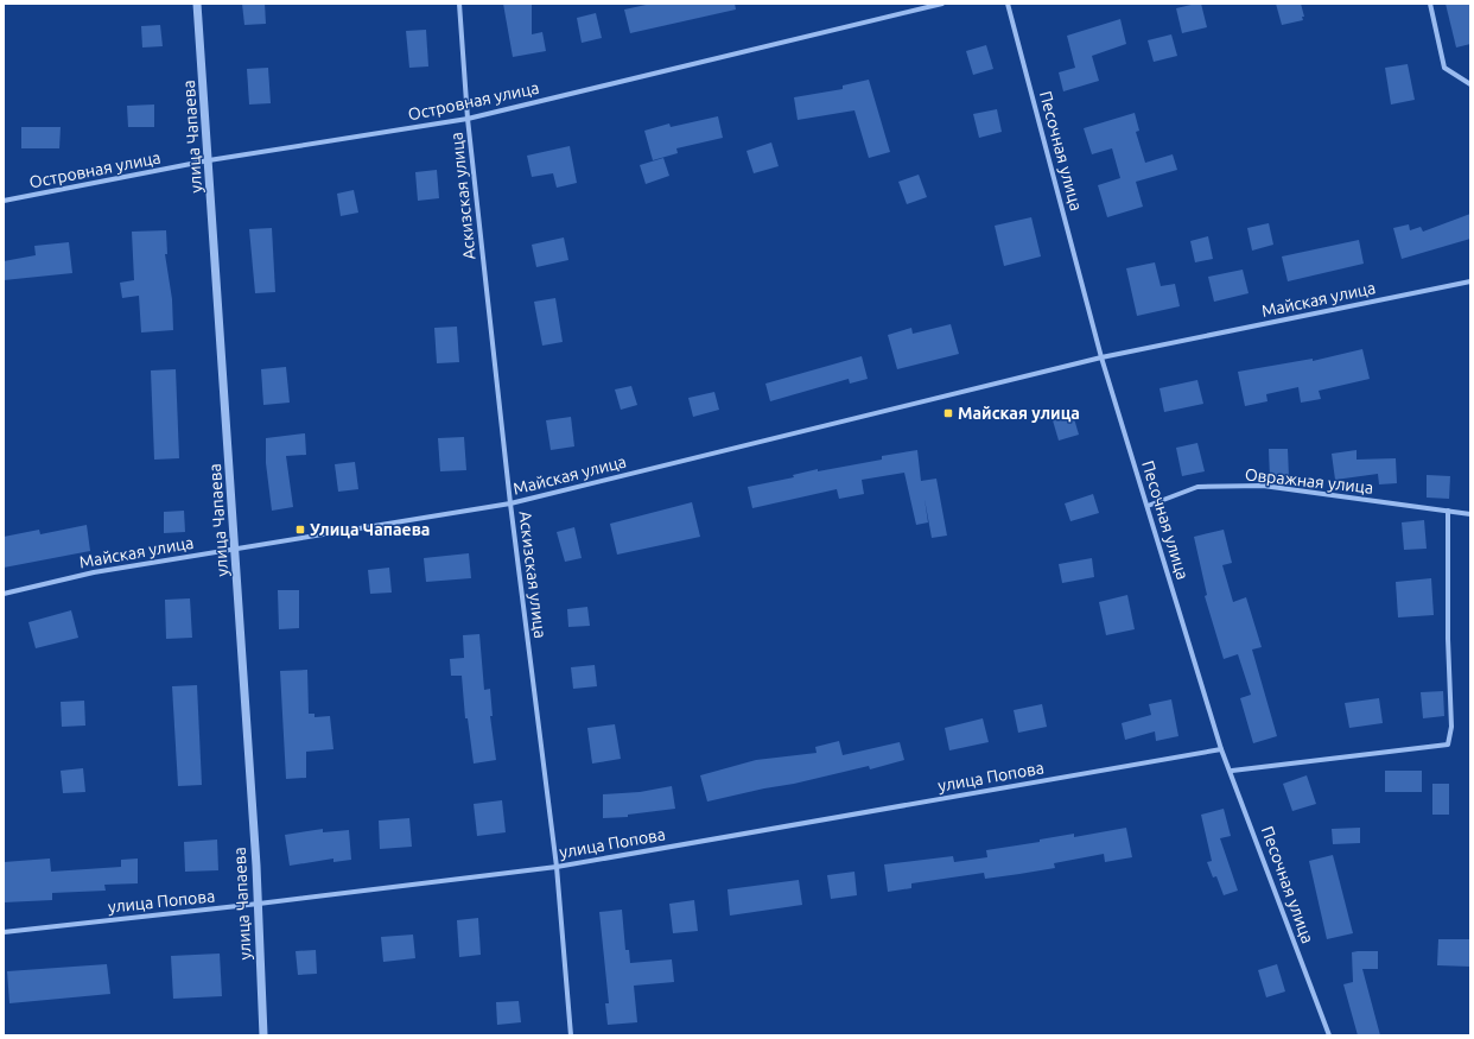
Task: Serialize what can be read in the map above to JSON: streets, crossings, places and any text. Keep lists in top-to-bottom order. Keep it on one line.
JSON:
{"streets":{"street":["Островная улица","улица Чапаева","Песочная улица","Аскизская улица","Майская улица","Овражная улица","улица Попова"]},"crossings":[["Островная улица","улица Чапаева"],["Островная улица","Аскизская улица"],["улица Чапаева","Майская улица"],["улица Чапаева","улица Попова"],["Песочная улица","Майская улица"],["Песочная улица","Овражная улица"],["Песочная улица","улица Попова"],["Аскизская улица","Майская улица"],["Аскизская улица","улица Попова"]],"places":{"transit":["Майская улица","Улица Чапаева"]}}
